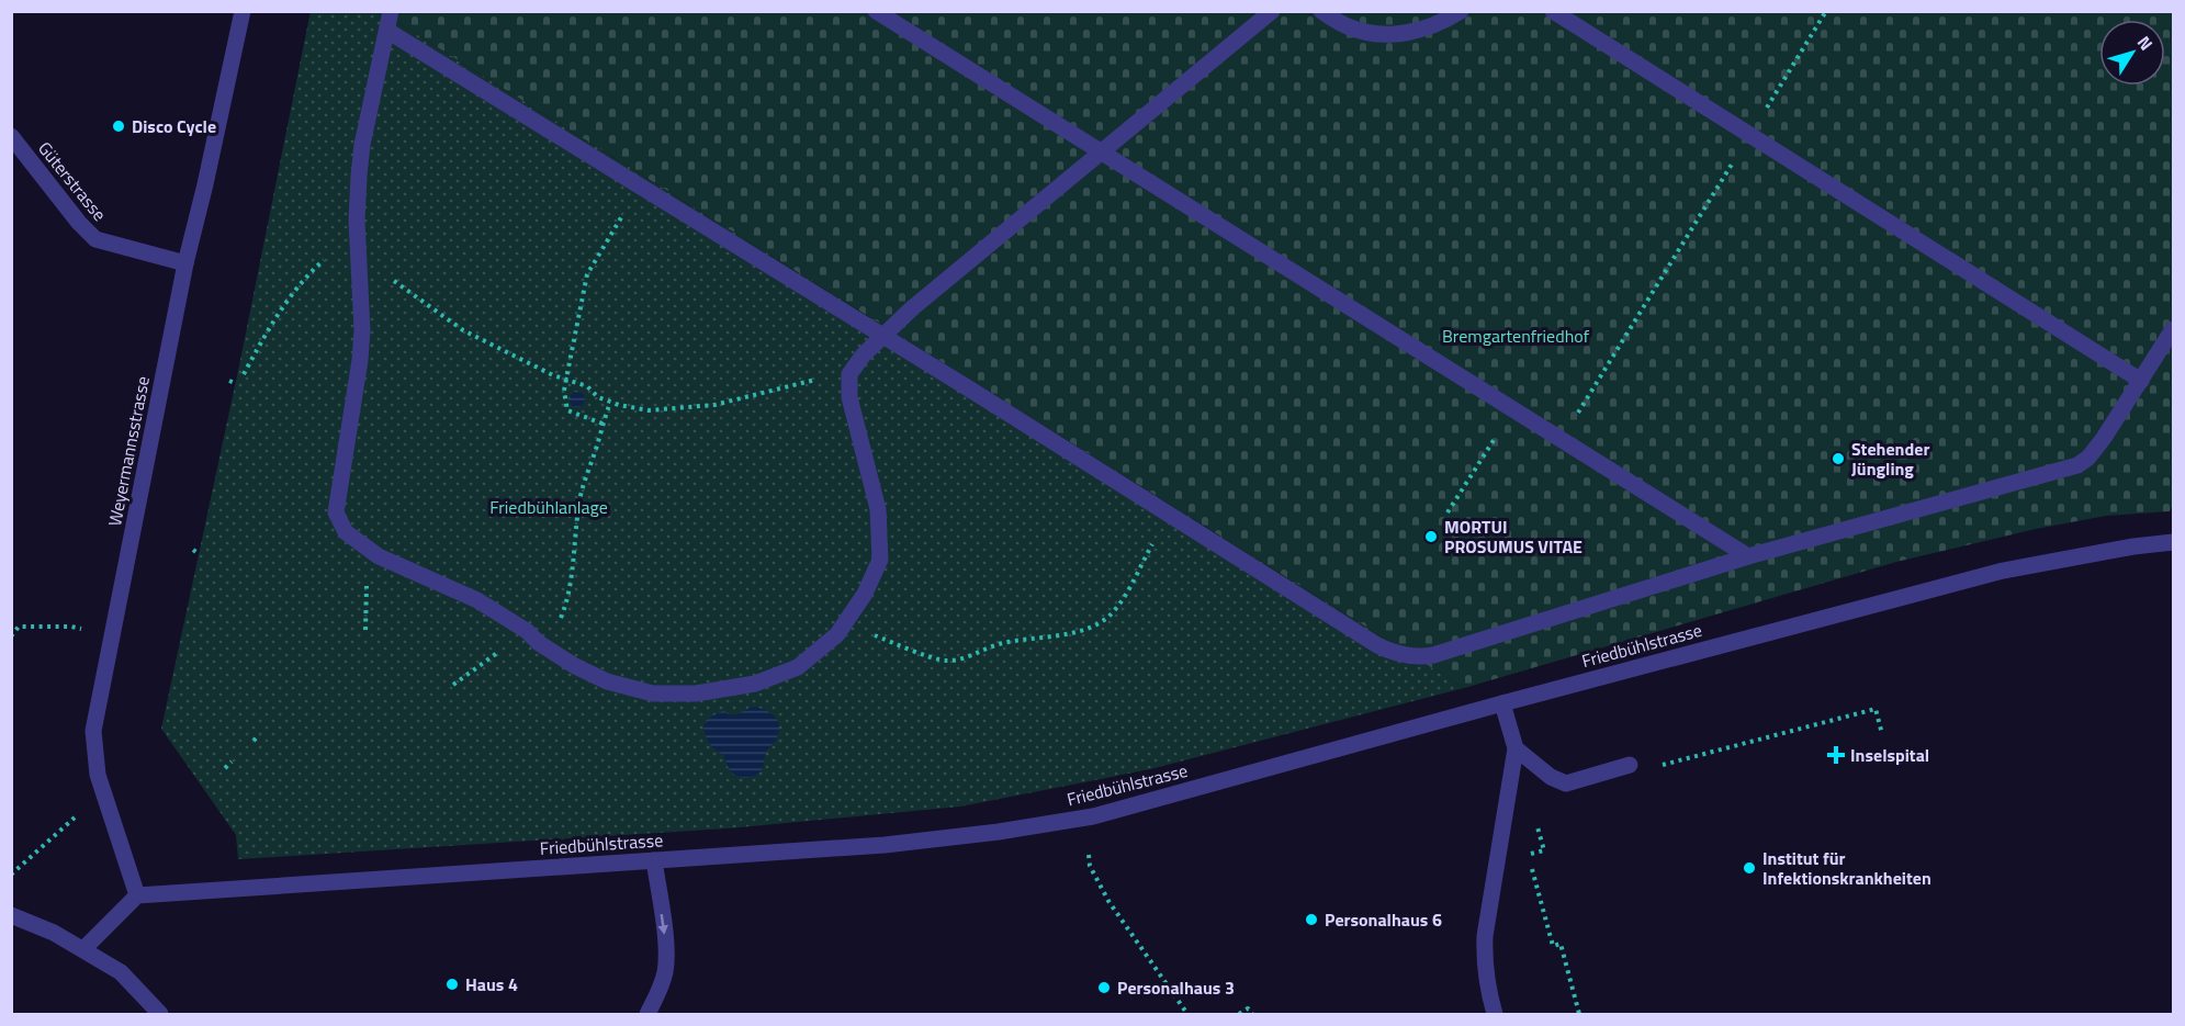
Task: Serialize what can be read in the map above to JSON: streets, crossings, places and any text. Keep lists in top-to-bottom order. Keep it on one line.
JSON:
{"streets":{"street":["Güterstrasse","Weyermannsstrasse","Friedbühlstrasse"]},"crossings":[["Güterstrasse","Weyermannsstrasse"],["Weyermannsstrasse","Friedbühlstrasse"]],"parks":["Bremgartenfriedhof","Friedbühlanlage"],"places":{"other":["Disco Cycle","Stehender Jüngling","MORTUI PROSUMUS VITAE","Institut für Infektionskrankheiten","Personalhaus 6","Haus 4","Personalhaus 3"],"health":["Inselspital"]},"north":"top right"}
